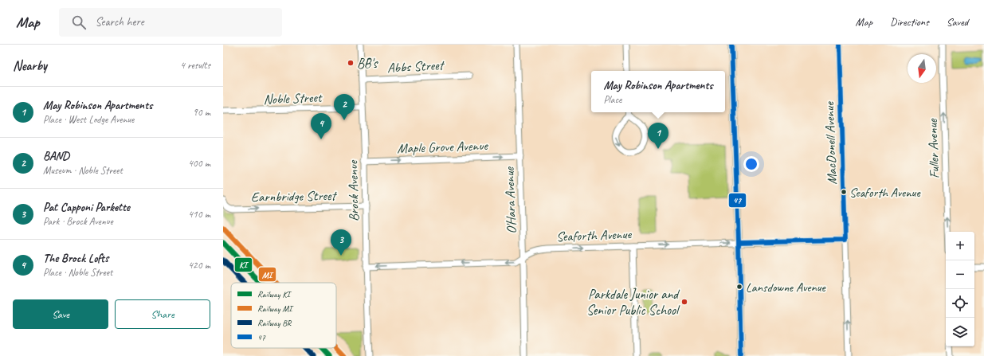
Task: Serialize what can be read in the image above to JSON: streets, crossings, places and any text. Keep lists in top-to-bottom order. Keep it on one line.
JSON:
{"streets":{"street":["Abbs Street","Noble Street","MacDonell Avenue","Maple Grove Avenue","Fuller Avenue","Brock Avenue","Earnbridge Street","O'Hara Avenue","Seaforth Avenue"]},"crossings":[["Abbs Street","Brock Avenue"],["Noble Street","Brock Avenue"],["MacDonell Avenue","Seaforth Avenue"],["Maple Grove Avenue","Brock Avenue"],["Maple Grove Avenue","O'Hara Avenue"],["Brock Avenue","Earnbridge Street"],["Brock Avenue","Seaforth Avenue"],["O'Hara Avenue","Seaforth Avenue"]],"one_way":["MacDonell Avenue","Maple Grove Avenue","Fuller Avenue","Earnbridge Street"],"places":["BB's","Seaforth Avenue","Lansdowne Avenue","Parkdale Junior and Senior Public School"],"lines":["transit line 47","rail line MI","rail line KI","rail line BR"],"legend":["Railway KI","Railway MI","Railway BR","47"],"north":"bottom","page":{"header":"Map","search":"Search here","nav":["Map","Directions","Saved"],"heading":["Nearby","4 results"],"popup":["May Robinson Apartments","Place"],"list":[{"mark":"1","name":"May Robinson Apartments","note":"Place · West Lodge Avenue","value":"90 m"},{"mark":"2","name":"BAND","note":"Museum · Noble Street","value":"400 m"},{"mark":"3","name":"Pat Capponi Parkette","note":"Park · Brock Avenue","value":"410 m"},{"mark":"4","name":"The Brock Lofts","note":"Place · Noble Street","value":"420 m"}],"pins":["2","4","1","3"],"map_buttons":["+","−"],"buttons":["Save","Share"]}}
